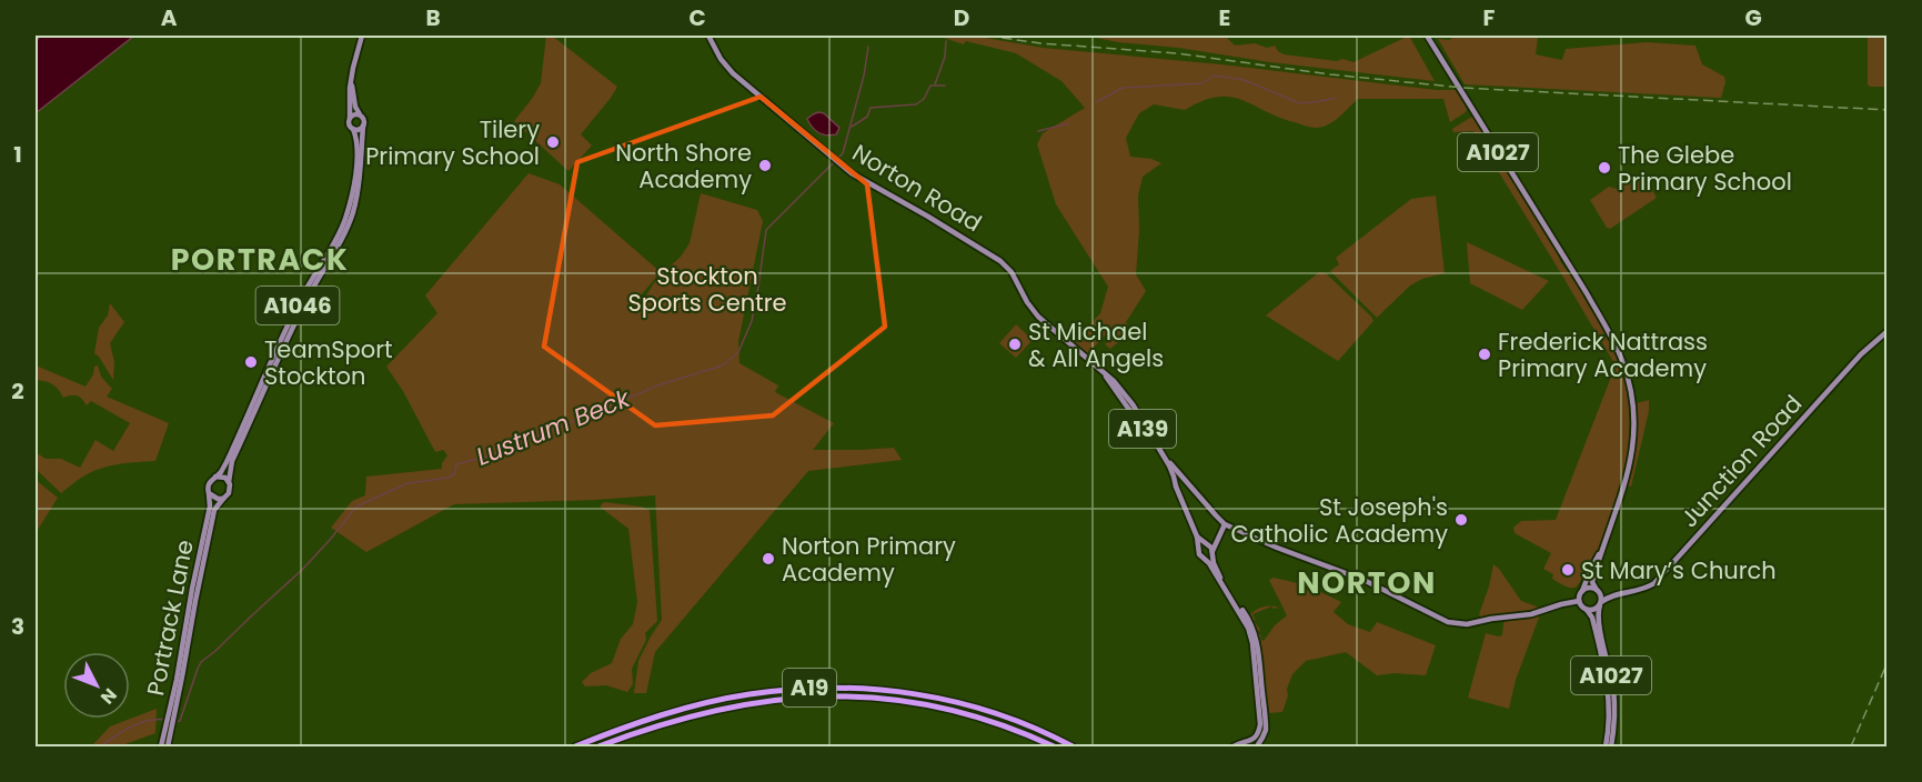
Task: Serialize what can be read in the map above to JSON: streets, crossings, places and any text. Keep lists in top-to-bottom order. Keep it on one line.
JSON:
{"streets":{"highway":["A19"],"main road":["A1027","Norton Road","A1046","A139","Junction Road","Portrack Lane"]},"crossings":[["A1027","Junction Road"],["Norton Road","A139"],["A1046","Portrack Lane"]],"districts":["PORTRACK","NORTON"],"water":["Lustrum Beck"],"parks":["Stockton Sports Centre"],"places":["Tilery Primary School","North Shore Academy","The Glebe Primary School","St Michael & All Angels","Frederick Nattrass Primary Academy","TeamSport Stockton","St Joseph's Catholic Academy","Norton Primary Academy","St Mary’s Church"],"north":"bottom right","grid":{"columns":["A","B","C","D","E","F","G"],"rows":["1","2","3"]}}
